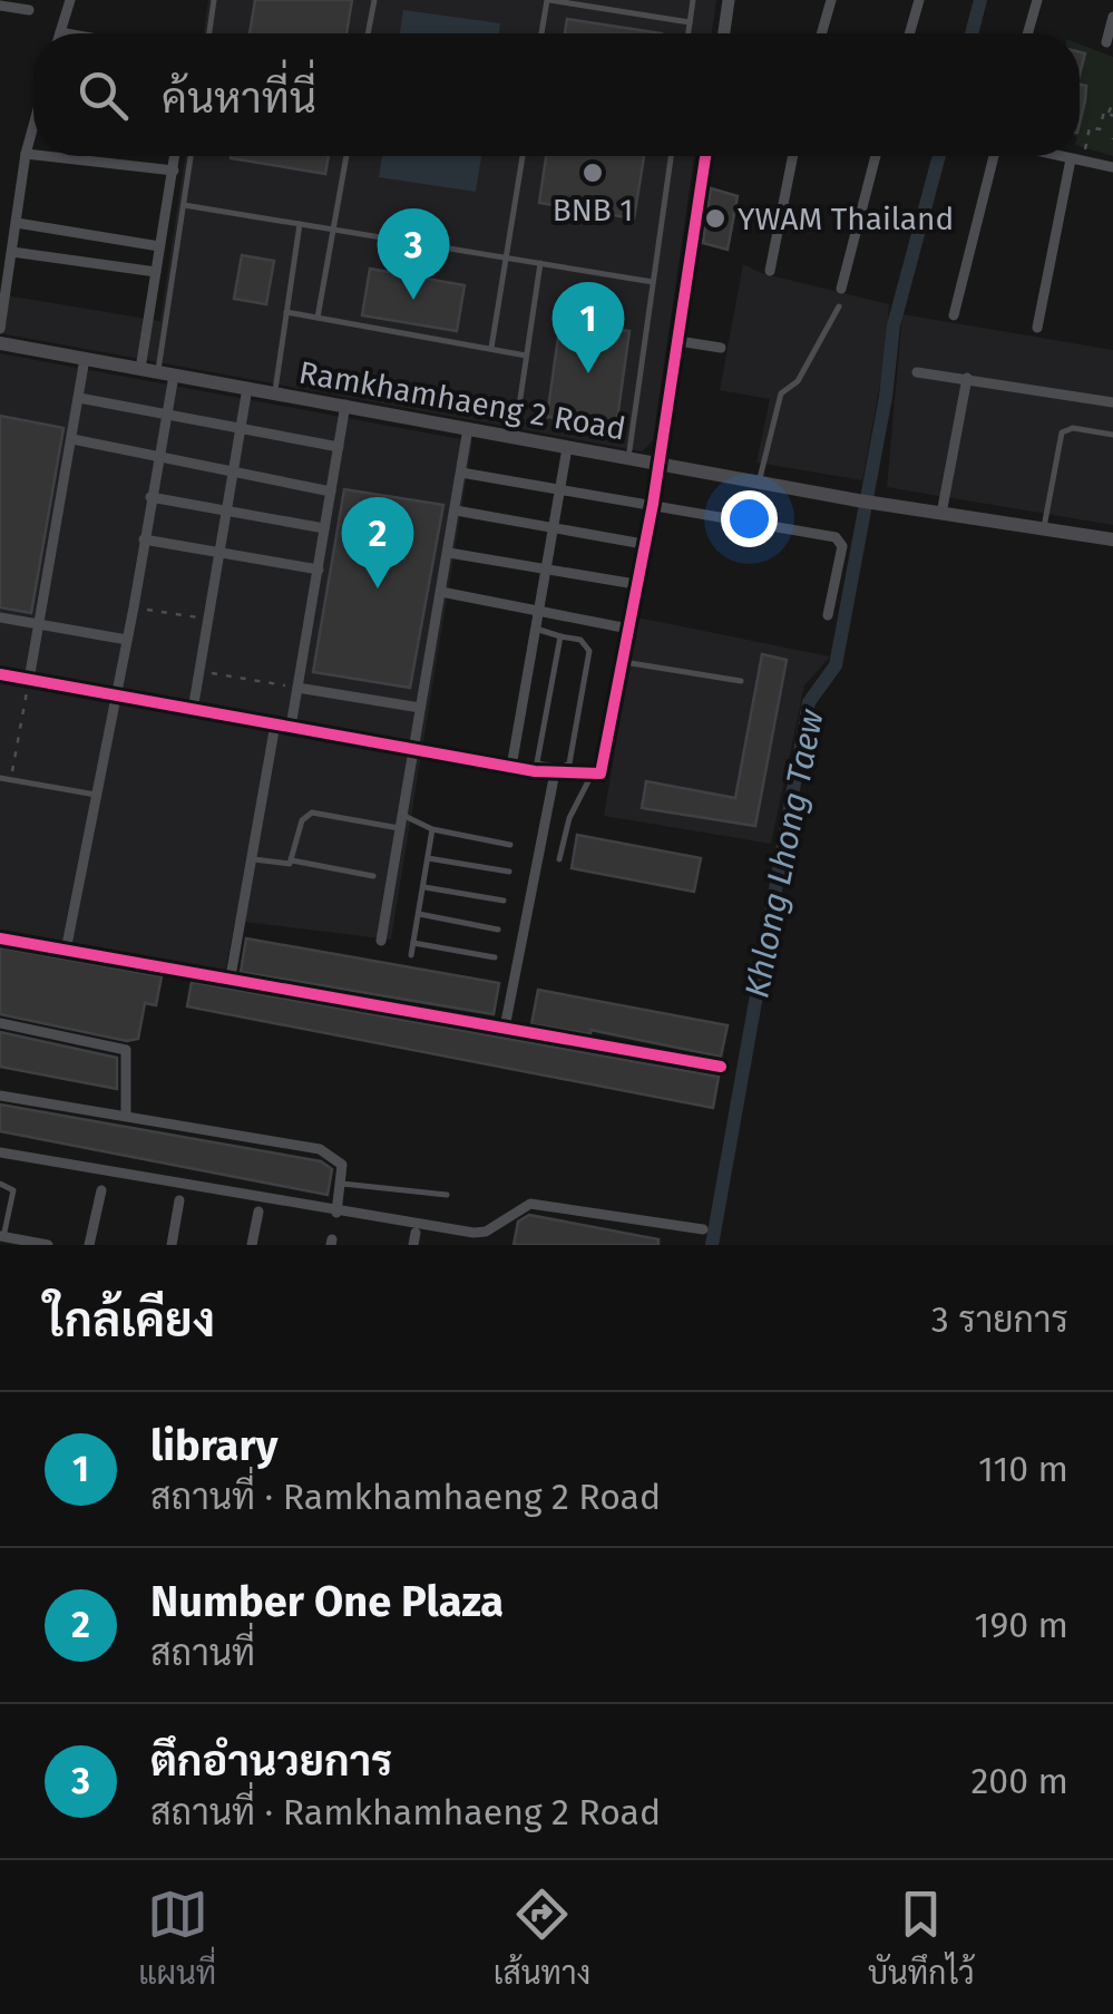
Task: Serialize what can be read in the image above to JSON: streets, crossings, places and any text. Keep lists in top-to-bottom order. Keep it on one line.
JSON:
{"streets":{"main road":["Ramkhamhaeng 2 Road"]},"water":["Khlong Lhong Taew"],"places":["BNB 1","YWAM Thailand"],"page":{"search":"ค้นหาที่นี่","pins":["3","1","2"],"heading":["ใกล้เคียง","3 รายการ"],"list":[{"mark":"1","name":"library","note":"สถานที่ · Ramkhamhaeng 2 Road","value":"110 m"},{"mark":"2","name":"Number One Plaza","note":"สถานที่","value":"190 m"},{"mark":"3","name":"ตึกอำนวยการ","note":"สถานที่ · Ramkhamhaeng 2 Road","value":"200 m"}],"nav":["แผนที่","เส้นทาง","บันทึกไว้"]}}
